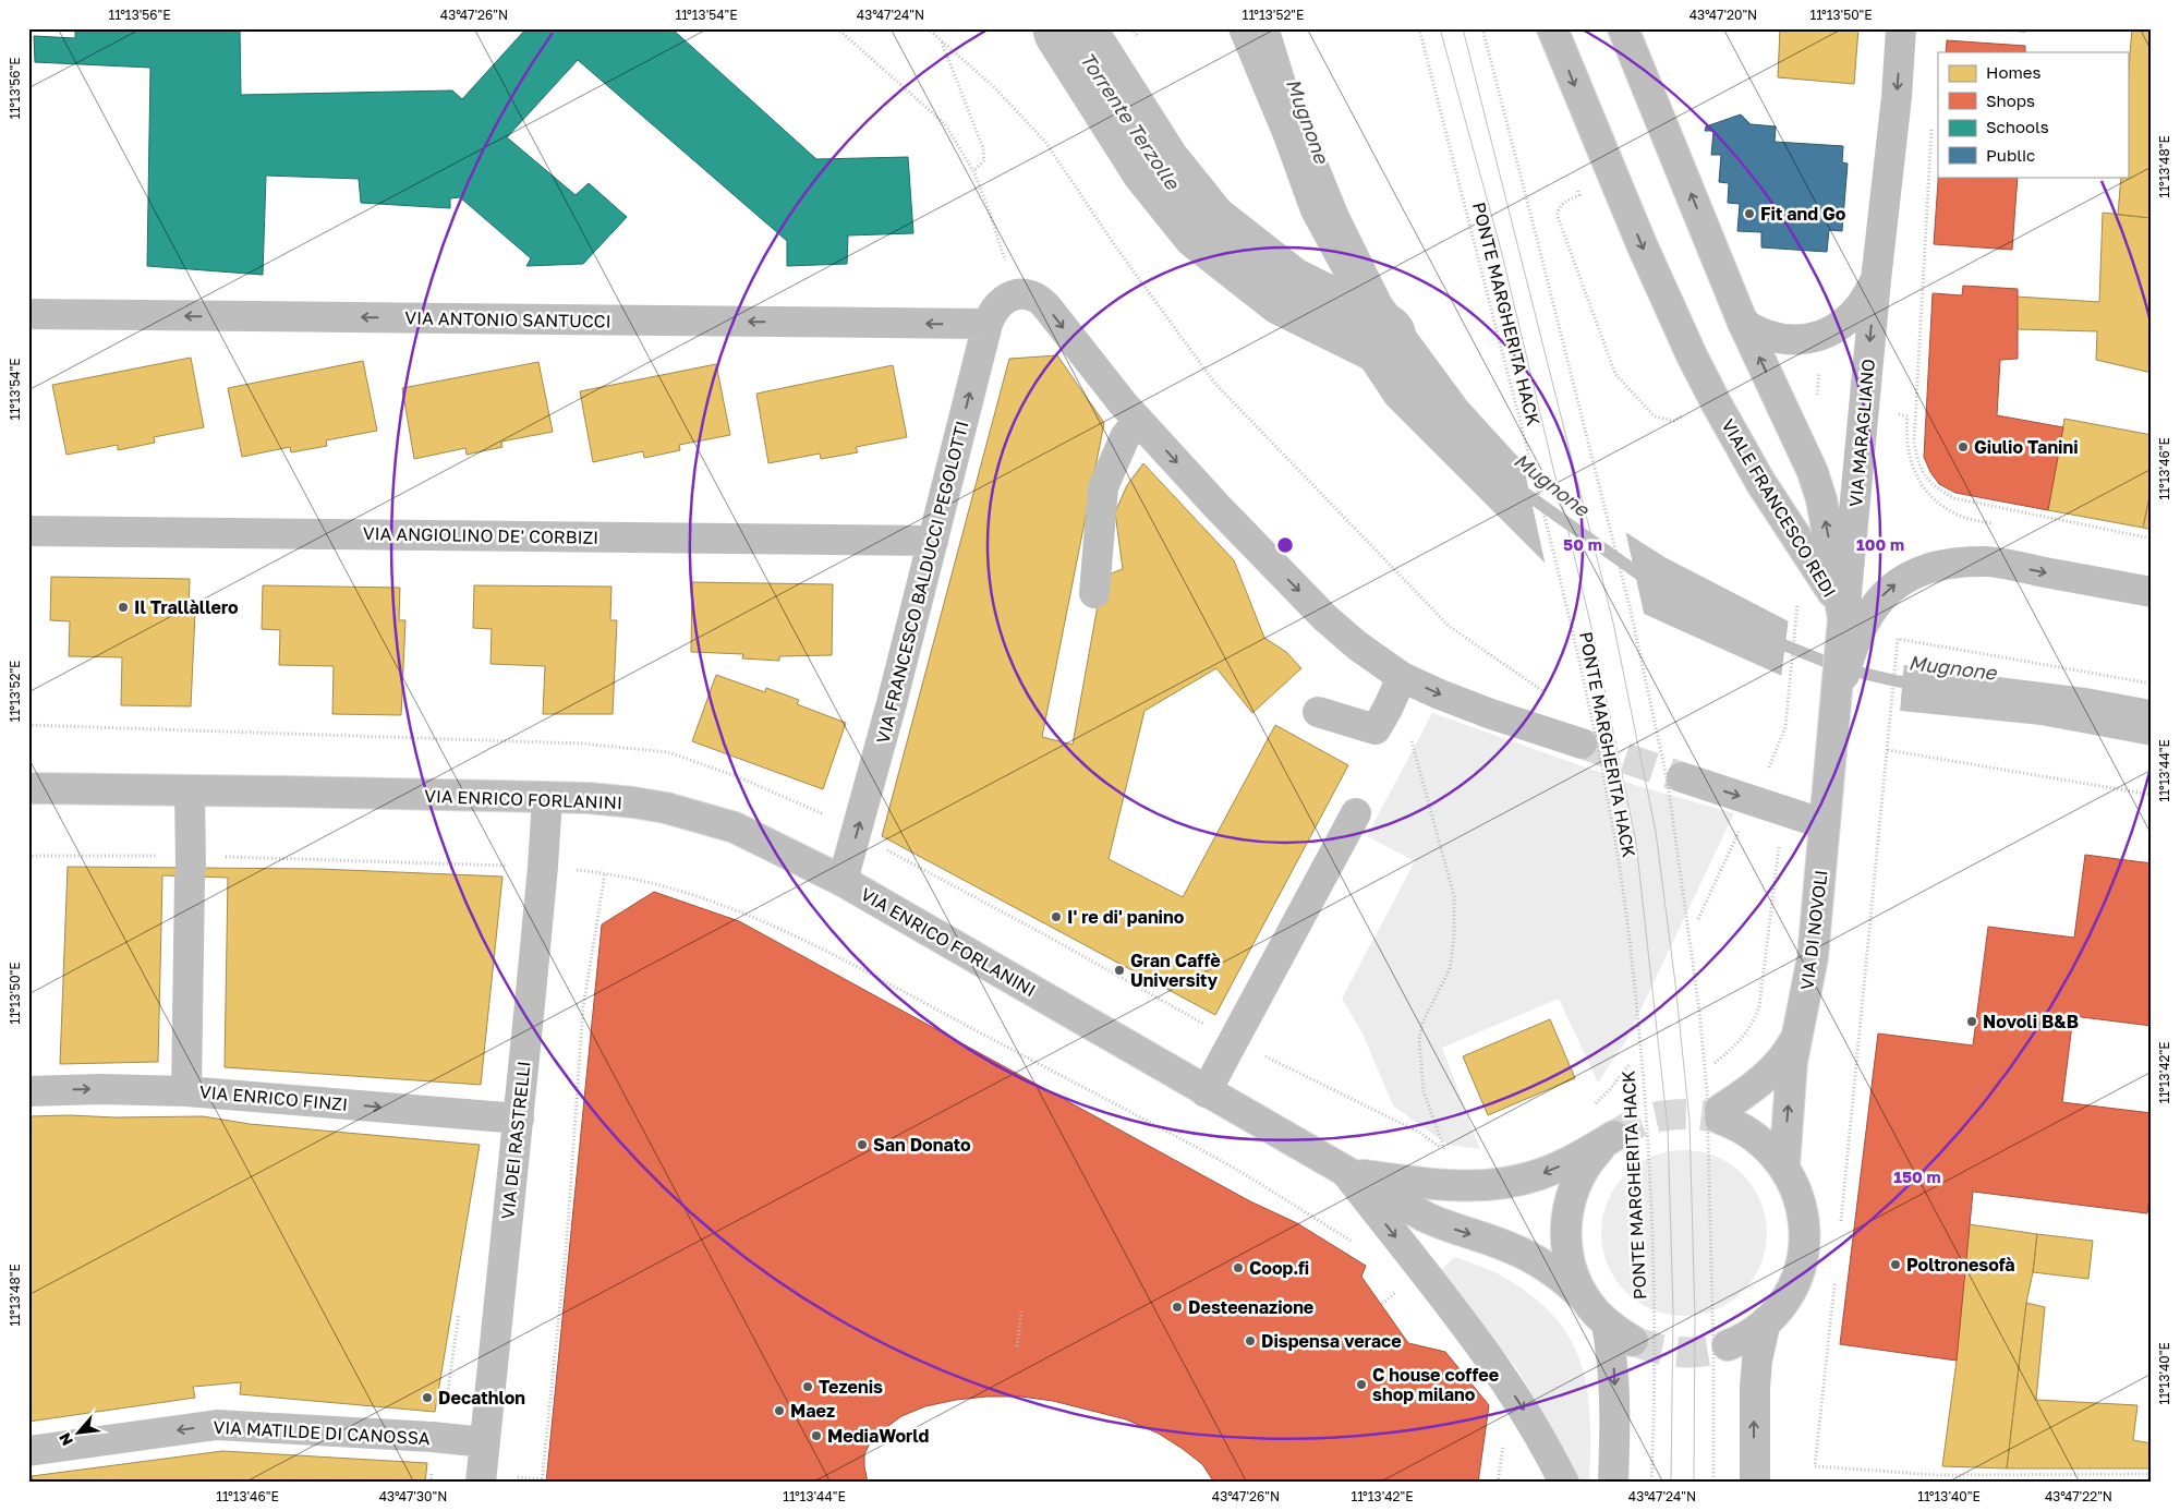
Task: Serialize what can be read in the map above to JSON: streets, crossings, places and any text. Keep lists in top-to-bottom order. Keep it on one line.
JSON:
{"streets":{"street":["VIA ANTONIO SANTUCCI","VIA MARAGLIANO","VIALE FRANCESCO REDI","VIA ANGIOLINO DE' CORBIZI","VIA FRANCESCO BALDUCCI PEGOLOTTI","VIA ENRICO FORLANINI","VIA DI NOVOLI","VIA ENRICO FINZI","VIA DEI RASTRELLI","VIA MATILDE DI CANOSSA"],"path":["PONTE MARGHERITA HACK"]},"crossings":[["VIA ANTONIO SANTUCCI","VIA FRANCESCO BALDUCCI PEGOLOTTI"],["VIA MARAGLIANO","VIALE FRANCESCO REDI"],["VIA MARAGLIANO","VIA DI NOVOLI"],["VIA ANGIOLINO DE' CORBIZI","VIA FRANCESCO BALDUCCI PEGOLOTTI"],["VIA FRANCESCO BALDUCCI PEGOLOTTI","VIA ENRICO FORLANINI"],["VIA ENRICO FORLANINI","VIA DEI RASTRELLI"],["VIA ENRICO FINZI","VIA DEI RASTRELLI"],["VIA DEI RASTRELLI","VIA MATILDE DI CANOSSA"]],"one_way":["VIA ANTONIO SANTUCCI","VIA MARAGLIANO","VIA ENRICO FINZI","VIA MATILDE DI CANOSSA"],"water":["Torrente Terzolle","Mugnone"],"places":["Fit and Go","Giulio Tanini","Il Trallàllero","I' re di' panino","Gran Caffè University","Novoli B&B","San Donato","Poltronesofà","Coop.fi","Desteenazione","Dispensa verace","C house coffee shop milano","Tezenis","Decathlon","Maez","MediaWorld"],"legend":["Homes","Shops","Schools","Public"],"north":"bottom left","coordinates":["11°13'56\"E","43°47'26\"N","11°13'54\"E","43°47'24\"N","11°13'52\"E","43°47'20\"N","11°13'50\"E","11°13'48\"E","11°13'46\"E","11°13'44\"E","11°13'42\"E","11°13'40\"E","43°47'30\"N","43°47'22\"N"],"rings":["50 m","100 m","150 m"]}
